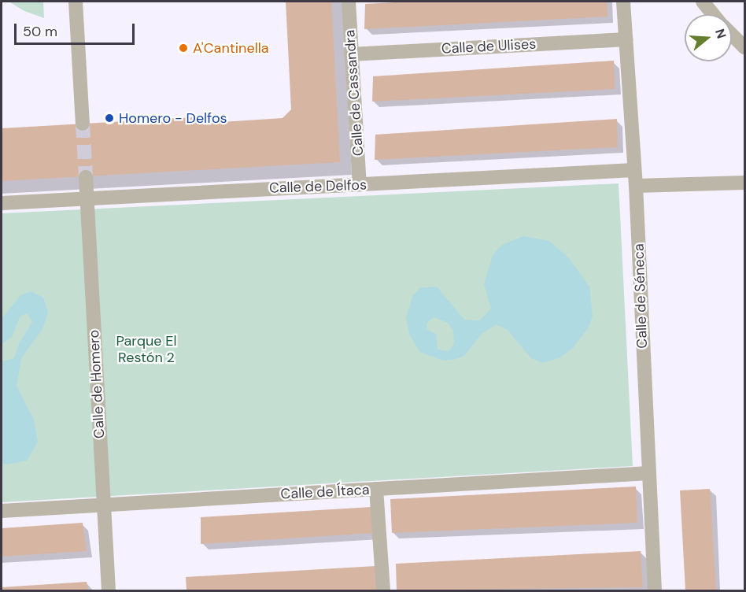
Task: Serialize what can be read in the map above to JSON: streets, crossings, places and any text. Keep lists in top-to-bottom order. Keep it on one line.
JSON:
{"streets":{"street":["Calle de Ulises","Calle de Cassandra","Calle de Delfos","Calle de Séneca","Calle de Homero","Calle de Ítaca"]},"crossings":[["Calle de Ulises","Calle de Cassandra"],["Calle de Ulises","Calle de Séneca"],["Calle de Cassandra","Calle de Delfos"],["Calle de Delfos","Calle de Séneca"],["Calle de Delfos","Calle de Homero"],["Calle de Séneca","Calle de Ítaca"],["Calle de Homero","Calle de Ítaca"]],"parks":["Parque El Restón 2"],"places":["A'Cantinella","Homero - Delfos"],"scale_bar":"50 m","north":"right"}
